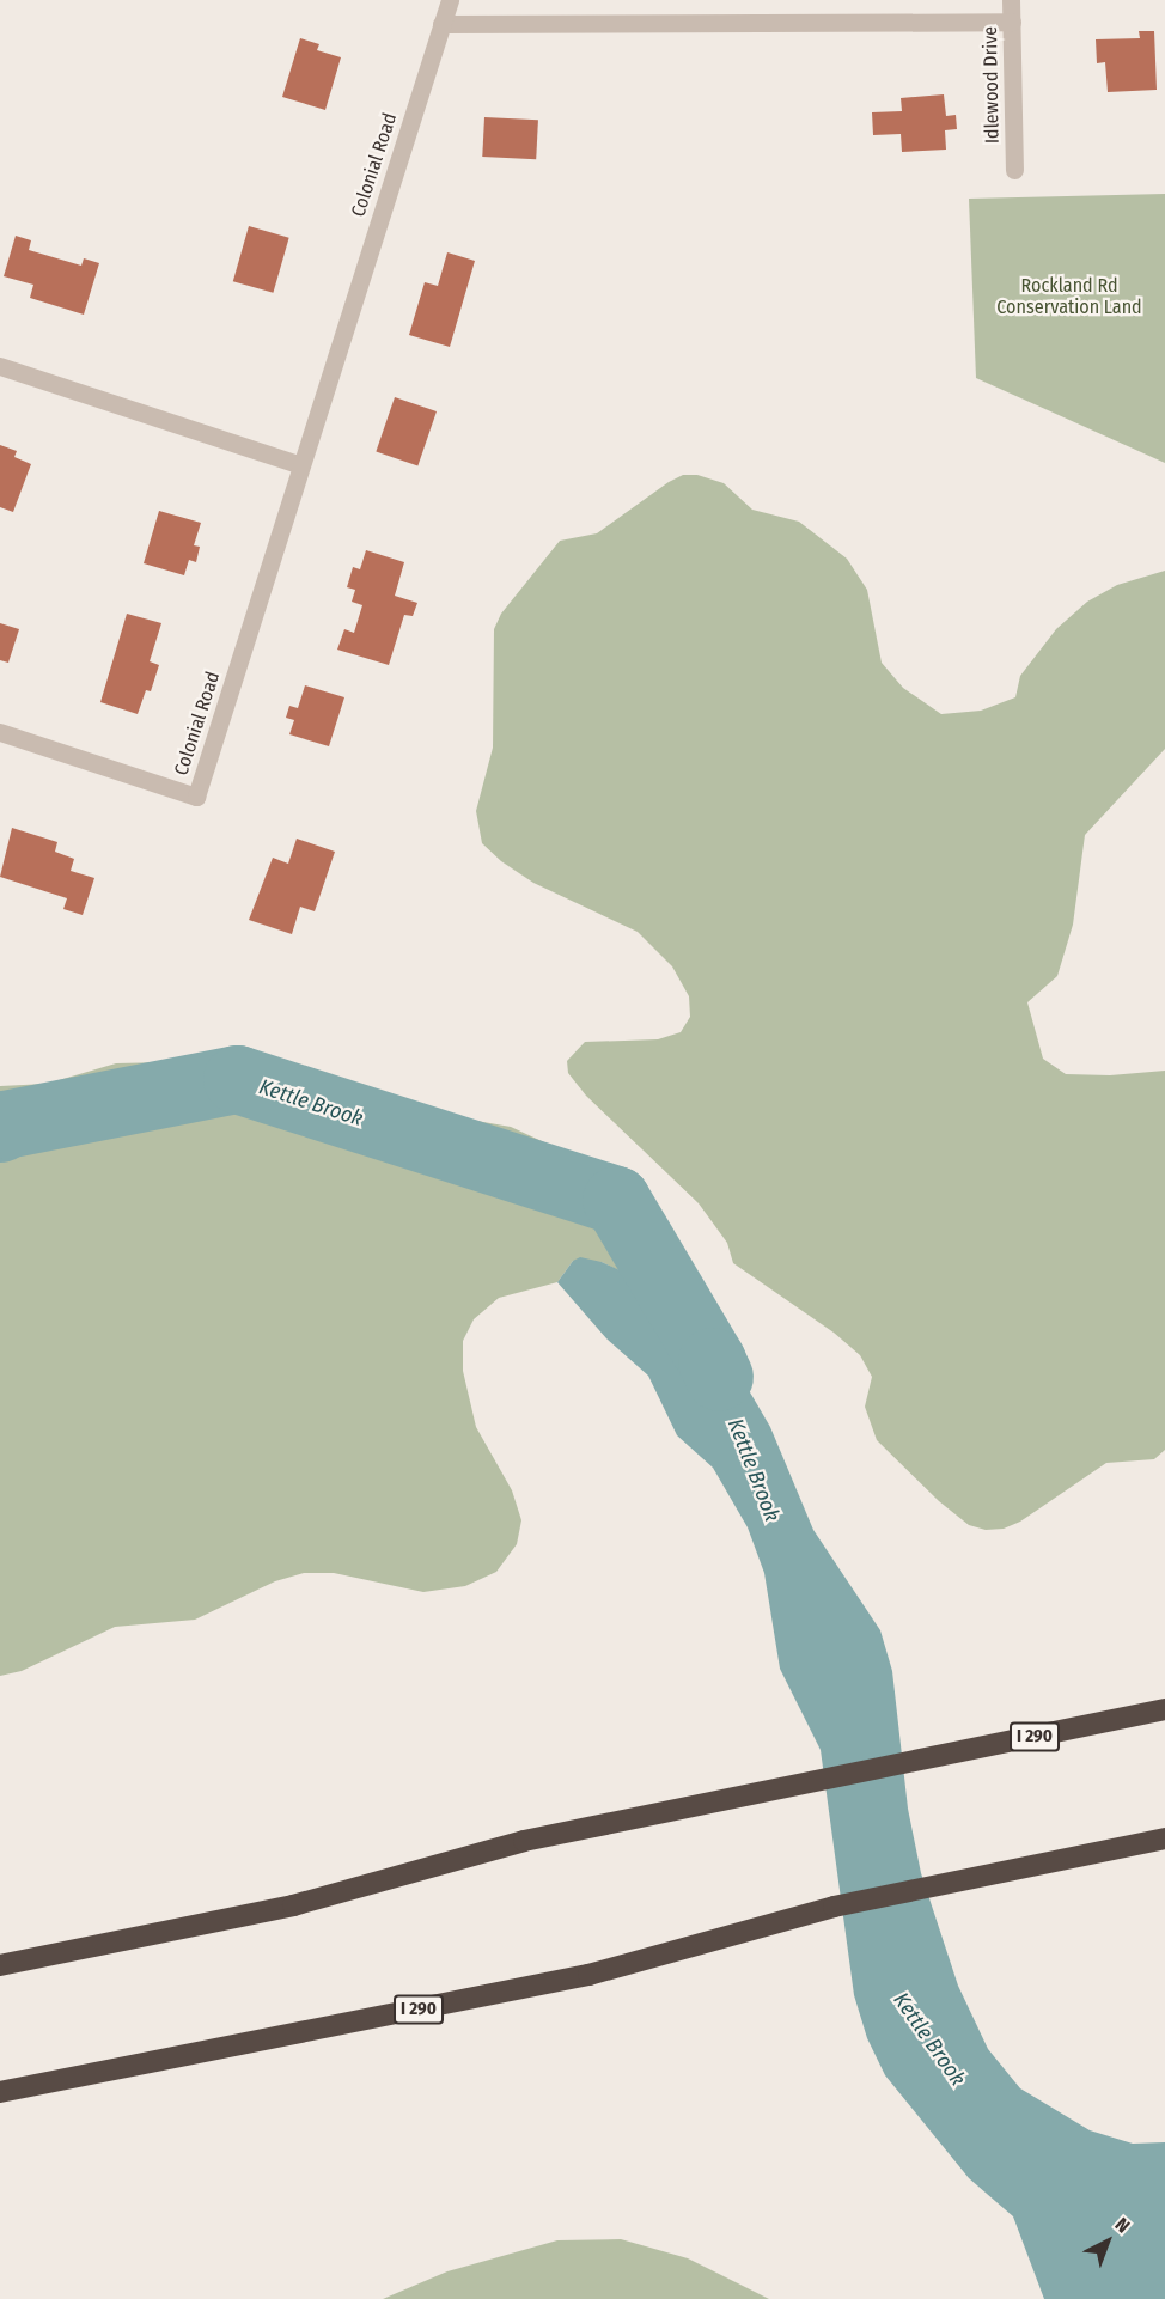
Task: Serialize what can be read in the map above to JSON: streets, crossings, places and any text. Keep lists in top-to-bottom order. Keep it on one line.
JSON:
{"streets":{"highway":["I 290"],"street":["Idlewood Drive","Colonial Road"]},"water":["Kettle Brook"],"parks":["Rockland Rd Conservation Land"],"north":"top right"}
